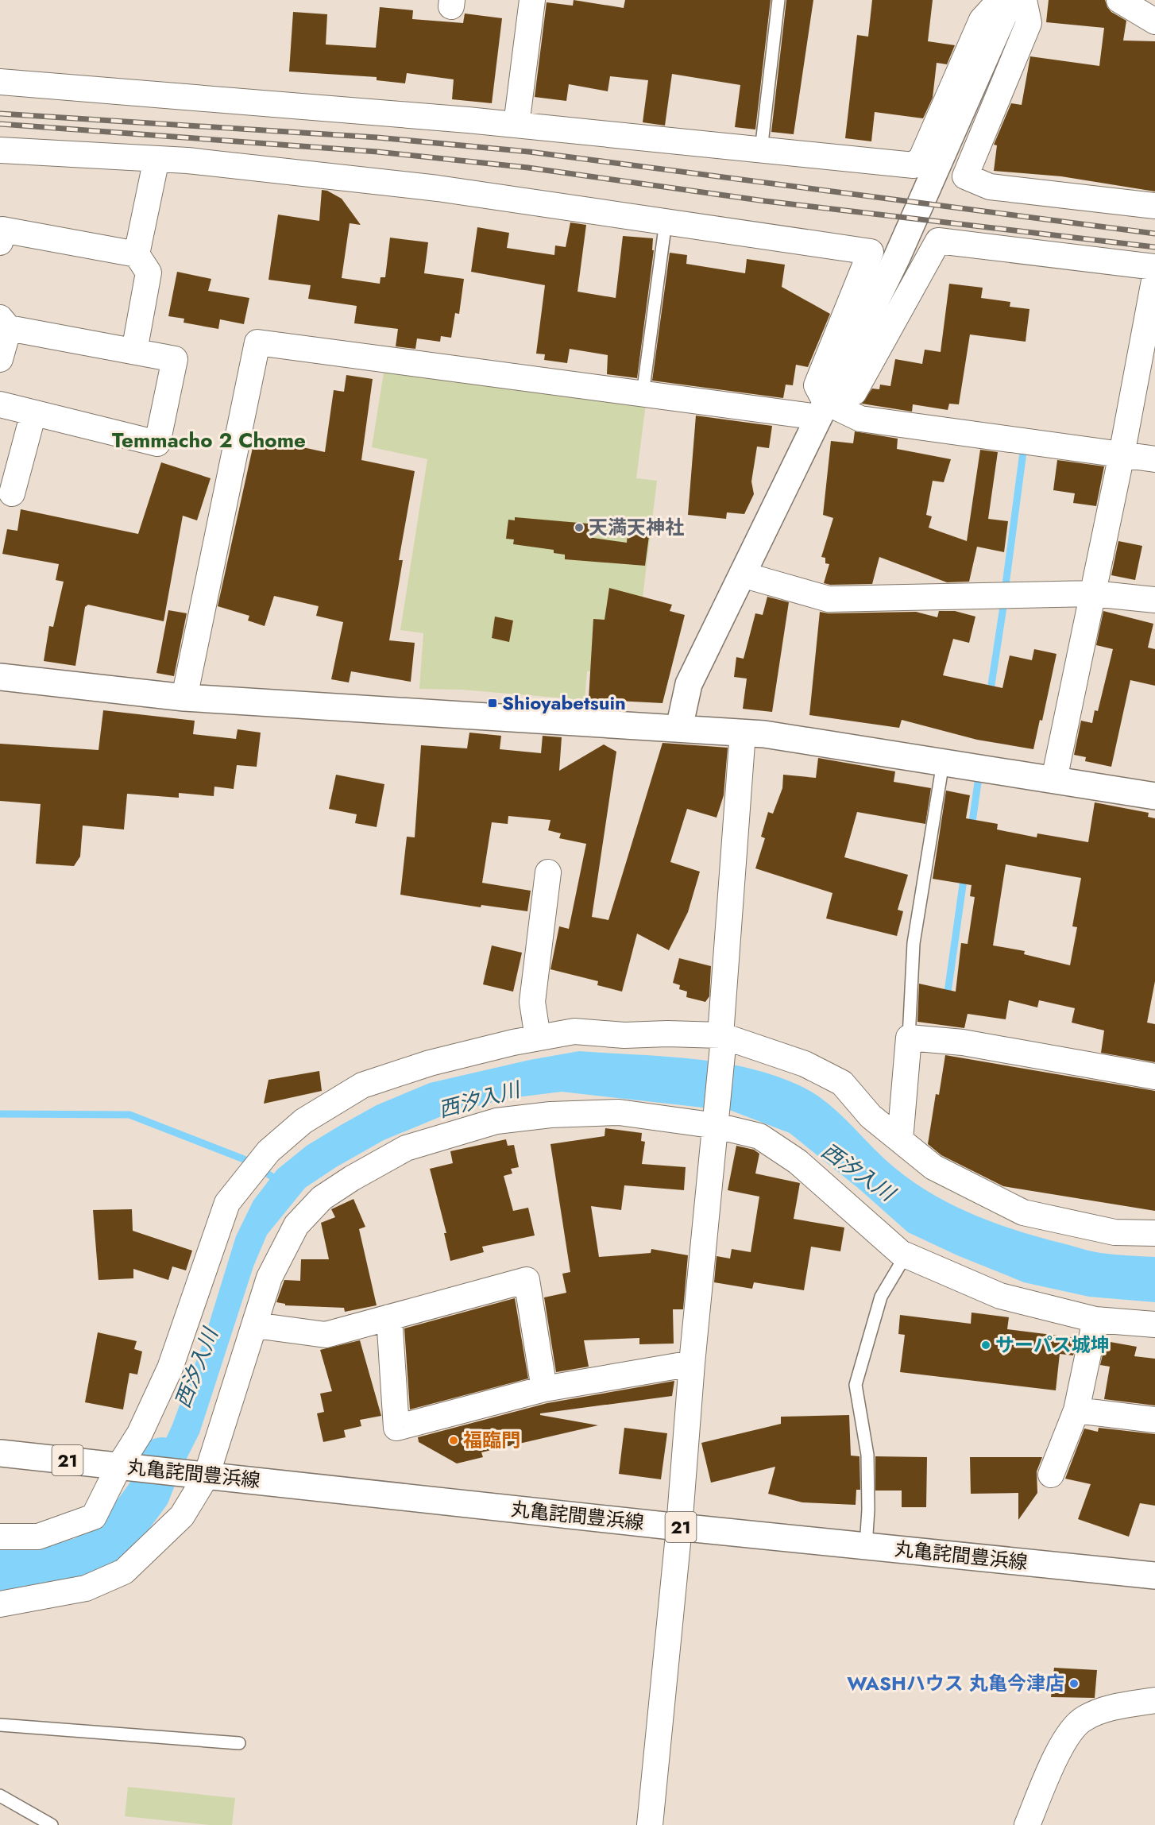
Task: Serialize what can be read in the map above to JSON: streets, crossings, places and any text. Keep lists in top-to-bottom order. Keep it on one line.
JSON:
{"streets":{"street":["21","丸亀詫間豊浜線"]},"districts":["Temmacho 2 Chome"],"water":["西汐入川"],"places":{"other":["天満天神社","サーパス城坤","福臨門","WASHハウス 丸亀今津店"],"transit":["Shioyabetsuin"]}}
